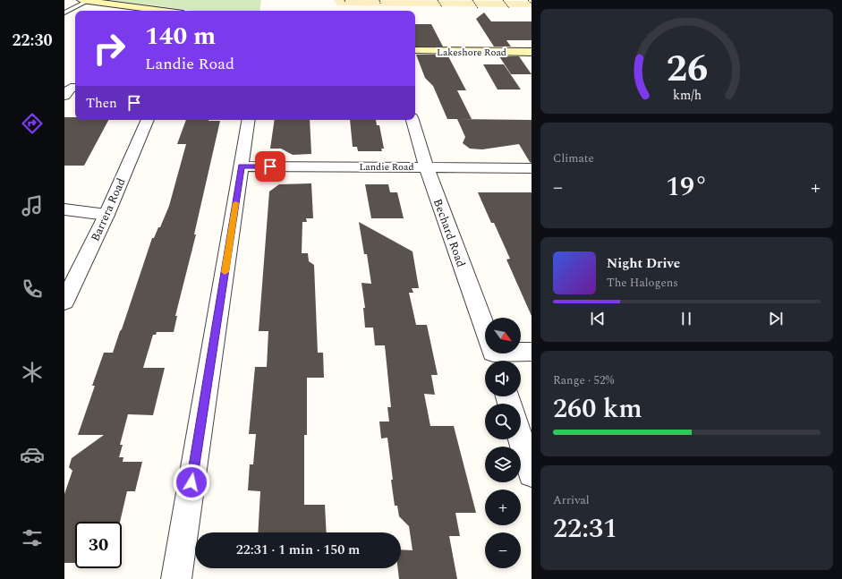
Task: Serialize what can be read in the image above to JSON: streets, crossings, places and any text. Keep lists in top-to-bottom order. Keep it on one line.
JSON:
{"streets":{"main road":["Lakeshore Road"],"street":["Landie Road","Barrera Road","Bechard Road"]},"crossings":[["Landie Road","Bechard Road"]],"north":"bottom right","page":{"tabs":"22:30","turn":["140 m","Landie Road"],"then":"Then","tile":["Climate",["Range · 52%","260 km"],["Arrival","22:31"]],"heat":["−","19°","+"],"song":["Night Drive","The Halogens"],"map_buttons":["+","−"],"limit":"30","trip":"22:31 · 1 min · 150 m","gauge":["26","km/h"]}}
